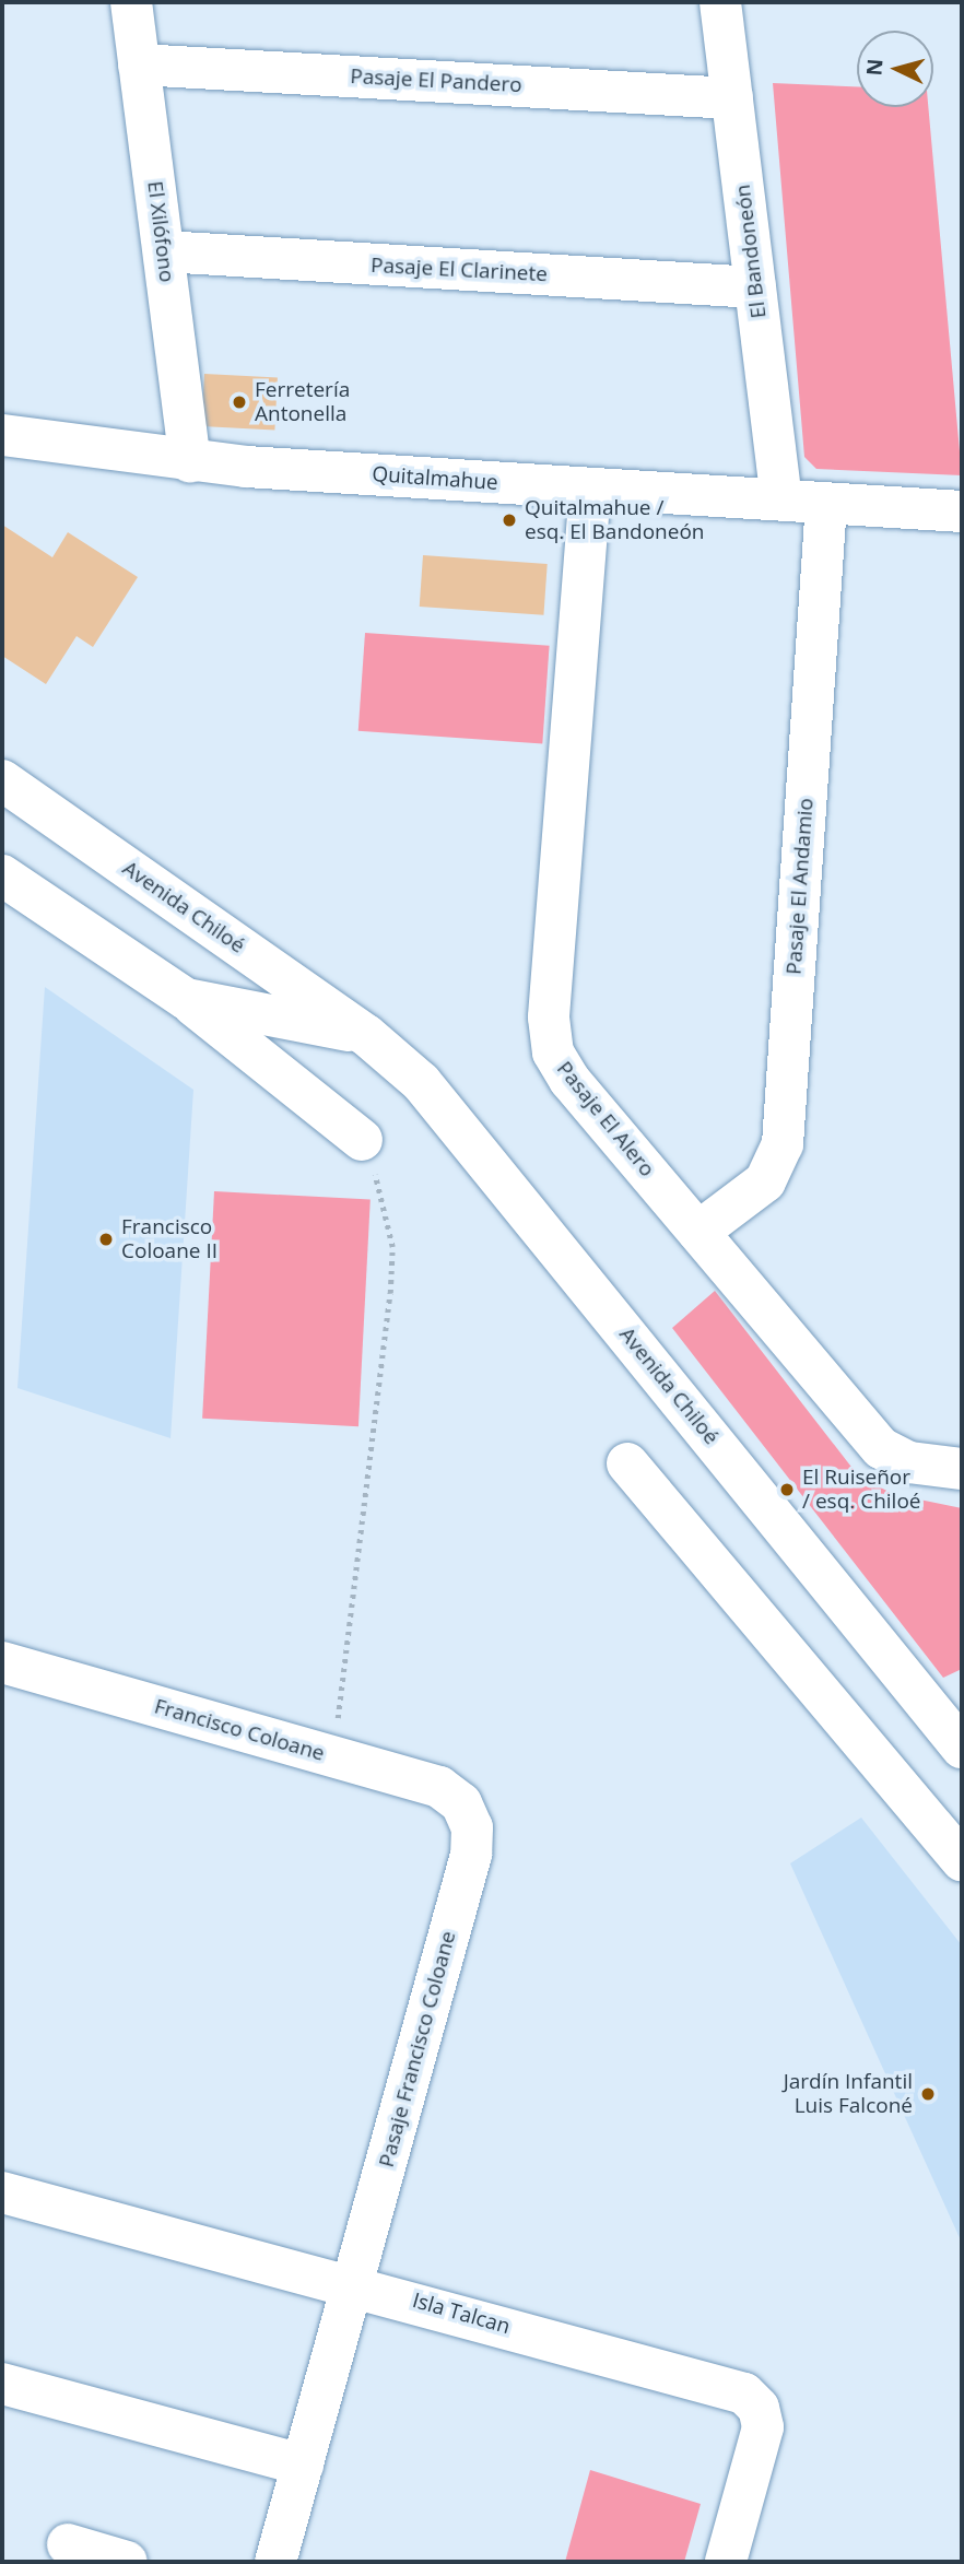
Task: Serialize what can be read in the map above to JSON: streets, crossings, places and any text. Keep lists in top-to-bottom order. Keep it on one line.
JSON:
{"streets":{"street":["Pasaje El Pandero","El Xilófono","El Bandoneón","Pasaje El Clarinete","Quitalmahue","Pasaje El Andamio","Avenida Chiloé","Pasaje El Alero","Francisco Coloane","Pasaje Francisco Coloane","Isla Talcan"]},"crossings":[["Pasaje El Pandero","El Xilófono"],["Pasaje El Pandero","El Bandoneón"],["El Xilófono","Pasaje El Clarinete"],["El Xilófono","Quitalmahue"],["El Bandoneón","Pasaje El Clarinete"],["El Bandoneón","Quitalmahue"],["Quitalmahue","Pasaje El Andamio"],["Quitalmahue","Pasaje El Alero"],["Pasaje El Andamio","Pasaje El Alero"],["Francisco Coloane","Pasaje Francisco Coloane"],["Pasaje Francisco Coloane","Isla Talcan"]],"places":["Ferretería Antonella","Quitalmahue / esq. El Bandoneón","Francisco Coloane II","El Ruiseñor / esq. Chiloé","Jardín Infantil Luis Falconé"],"north":"left"}
